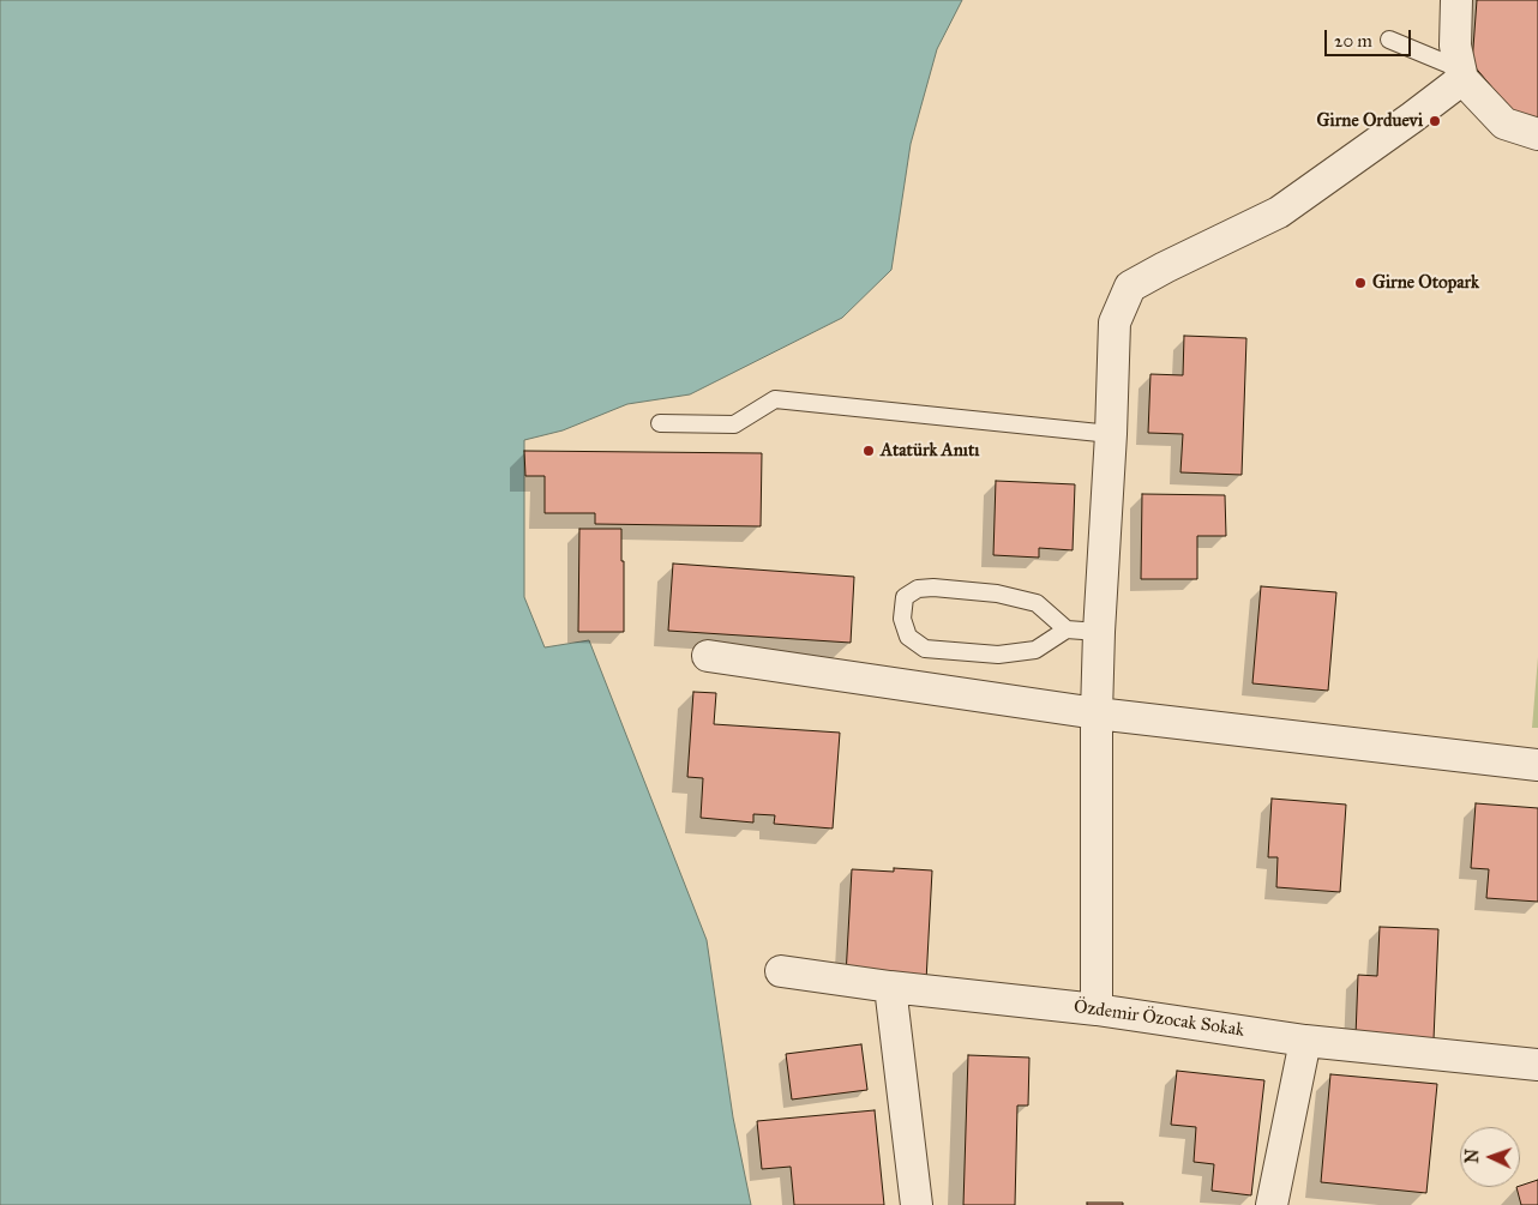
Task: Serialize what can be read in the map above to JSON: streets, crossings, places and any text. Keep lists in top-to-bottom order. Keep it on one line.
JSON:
{"streets":{"street":["Özdemir Özocak Sokak"]},"places":["Girne Orduevi","Girne Otopark","Atatürk Anıtı"],"scale_bar":"20 m","north":"left"}
